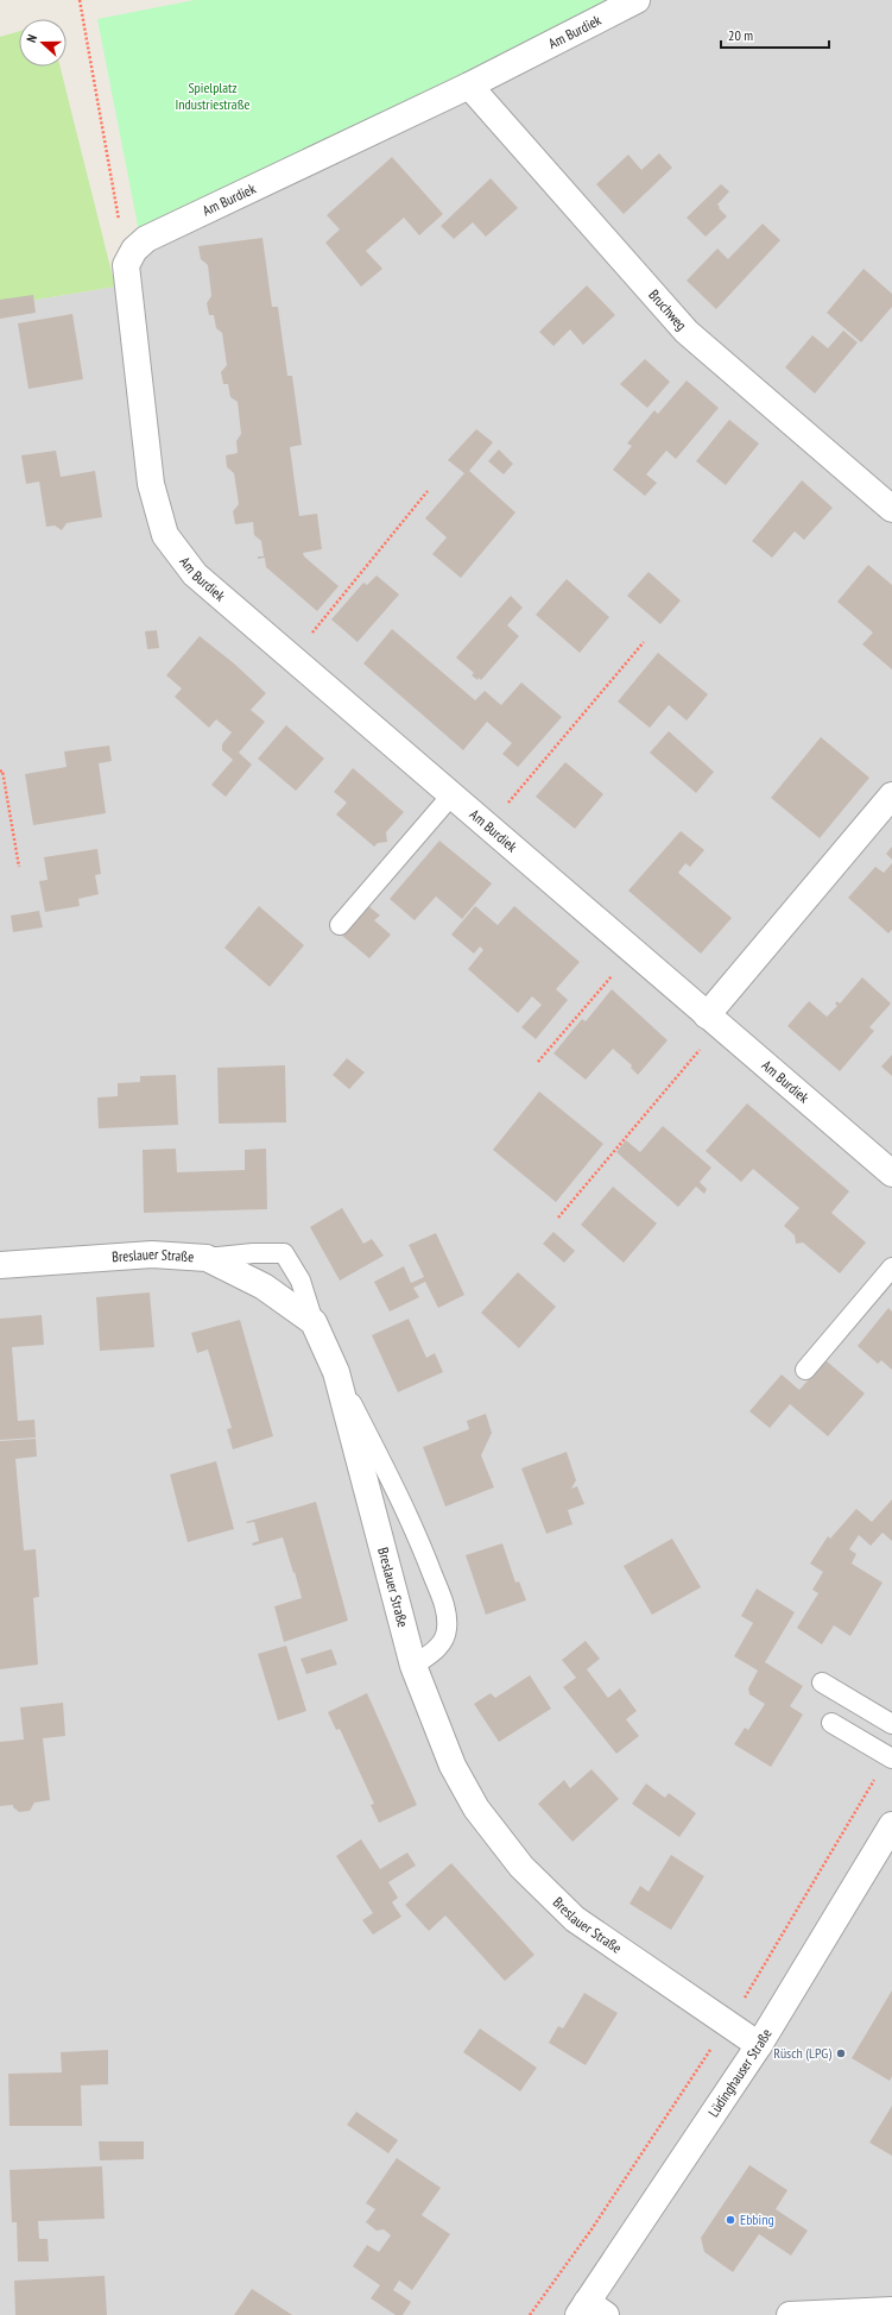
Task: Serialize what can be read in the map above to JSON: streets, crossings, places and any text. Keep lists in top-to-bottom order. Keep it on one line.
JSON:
{"streets":{"street":["Am Burdiek","Bruchweg","Breslauer Straße","Lüdinghauser Straße"]},"crossings":[["Am Burdiek","Bruchweg"],["Breslauer Straße","Lüdinghauser Straße"]],"parks":["Spielplatz Industriestraße"],"places":["Rüsch (LPG)","Ebbing"],"scale_bar":"20 m","north":"left"}
